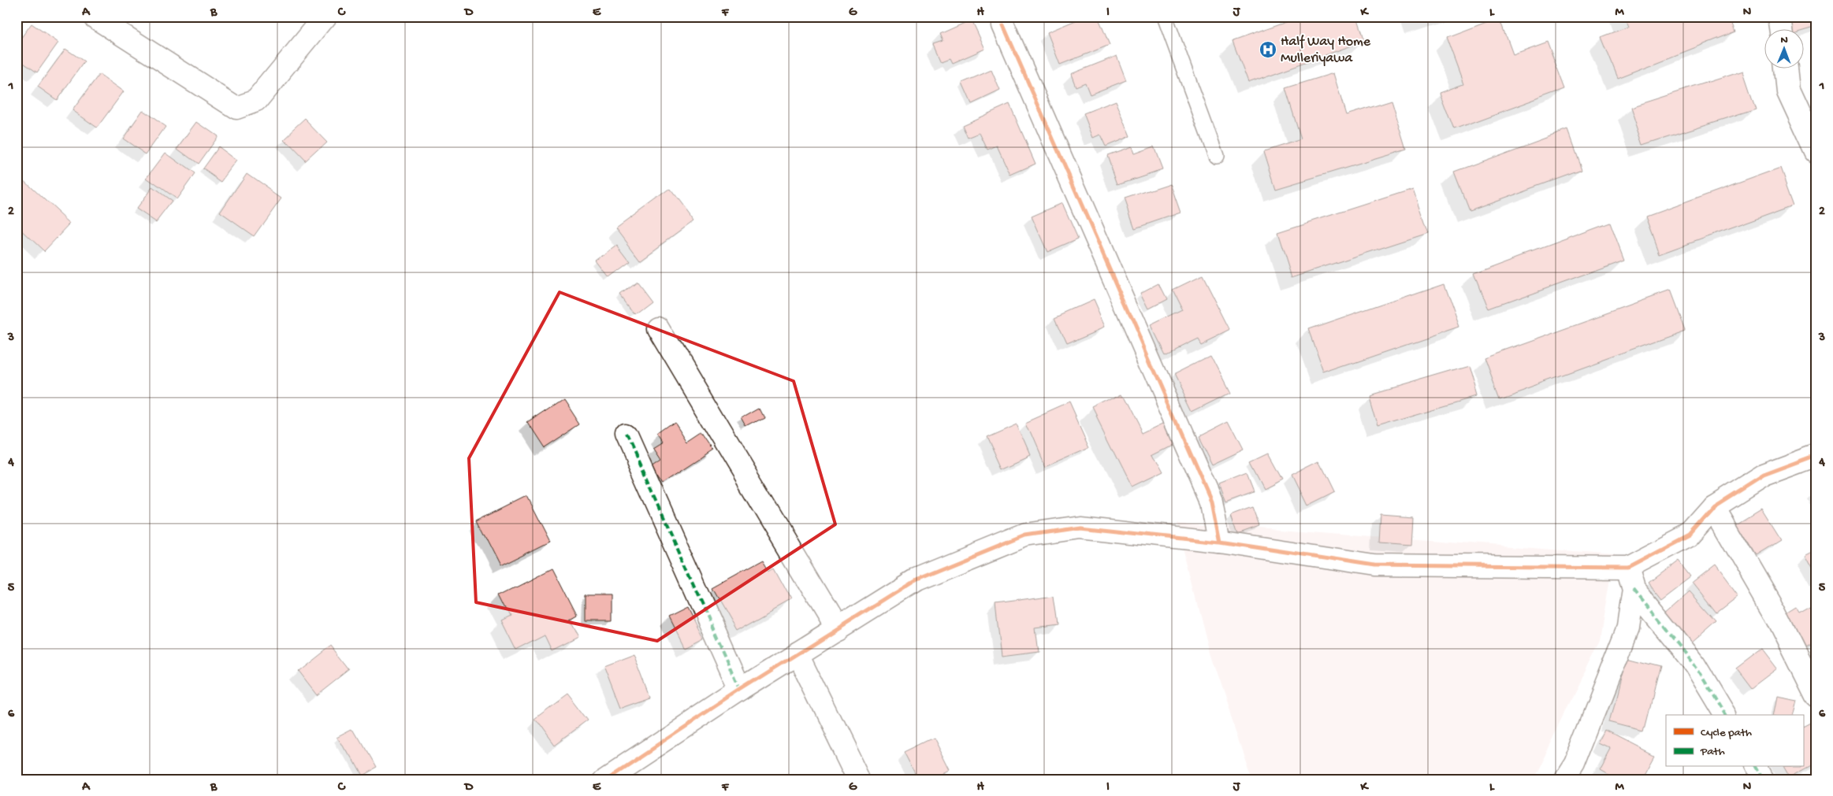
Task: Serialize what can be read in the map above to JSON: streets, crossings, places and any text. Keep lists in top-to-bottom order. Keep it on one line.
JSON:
{"places":{"hospital":["Half Way Home Mulleriyawa"]},"legend":["Cycle path","Path"],"north":"top","grid":{"columns":["A","B","C","D","E","F","G","H","I","J","K","L","M","N"],"rows":["1","2","3","4","5","6"]}}
